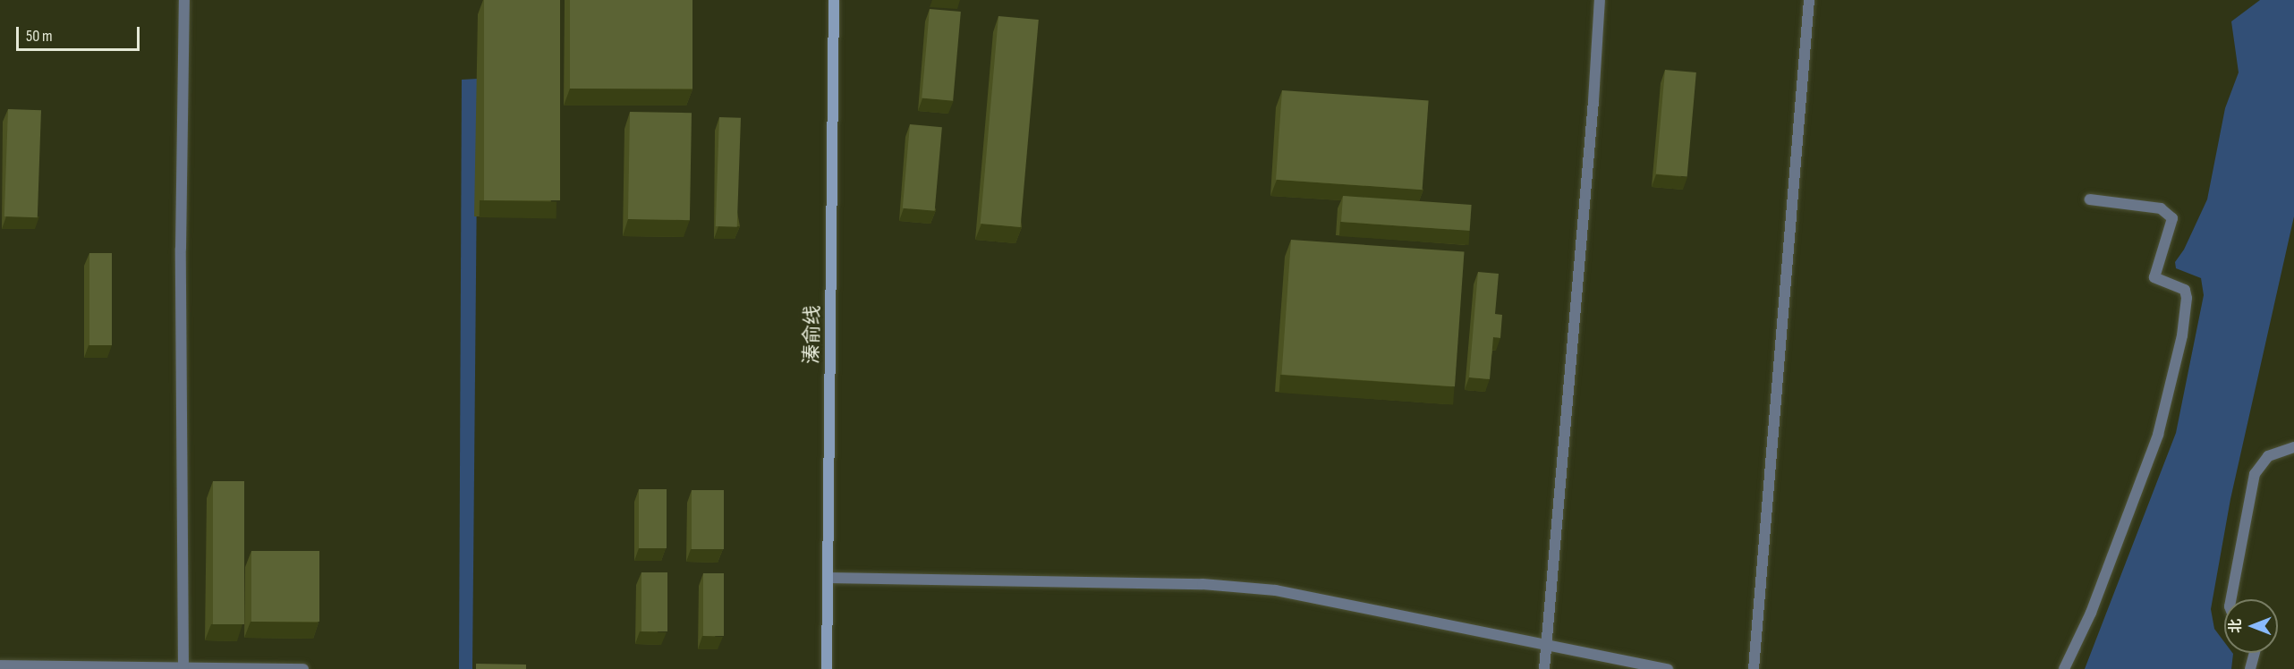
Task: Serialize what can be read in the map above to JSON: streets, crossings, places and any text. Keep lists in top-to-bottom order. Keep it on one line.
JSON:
{"streets":{"main road":["溱俞线"]},"scale_bar":"50 m","north":"left"}
